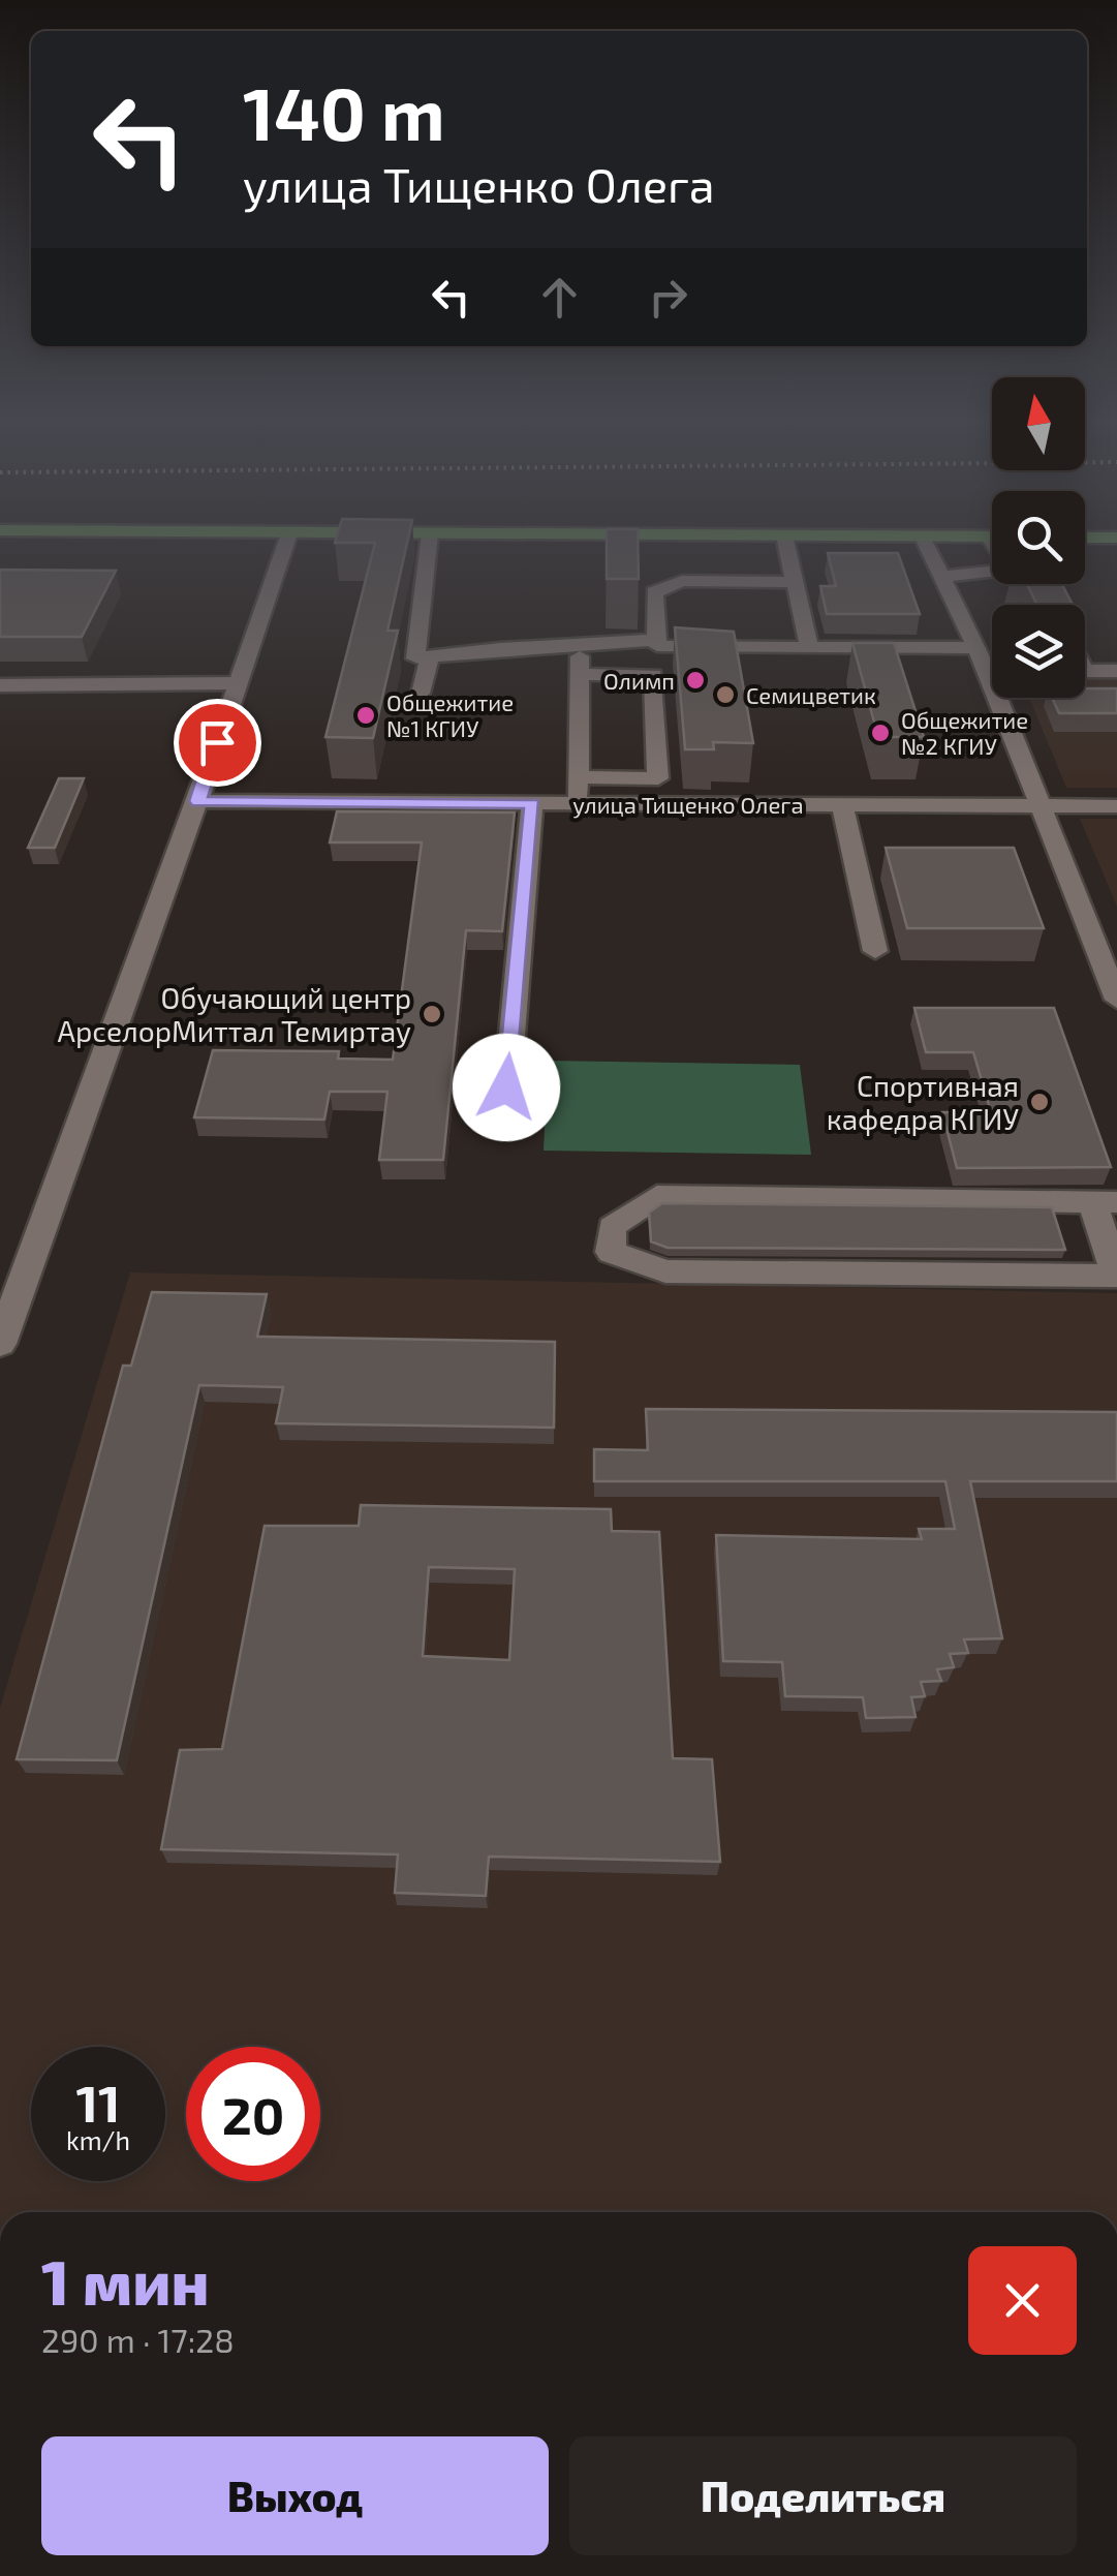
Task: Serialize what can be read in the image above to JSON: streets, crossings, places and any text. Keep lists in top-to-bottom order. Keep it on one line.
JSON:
{"streets":{"street":["улица Тищенко Олега"]},"places":["Олимп","Семицветик","Общежитие №1 КГИУ","Общежитие №2 КГИУ","Обучающий центр АрселорМиттал Темиртау","Спортивная кафедра КГИУ"],"north":"top","page":{"turn":["140 m","улица Тищенко Олега"],"speed":"11 km/h","limit":"20","heading":["1 мин","290 m · 17:28"],"buttons":["Выход","Поделиться"]}}
